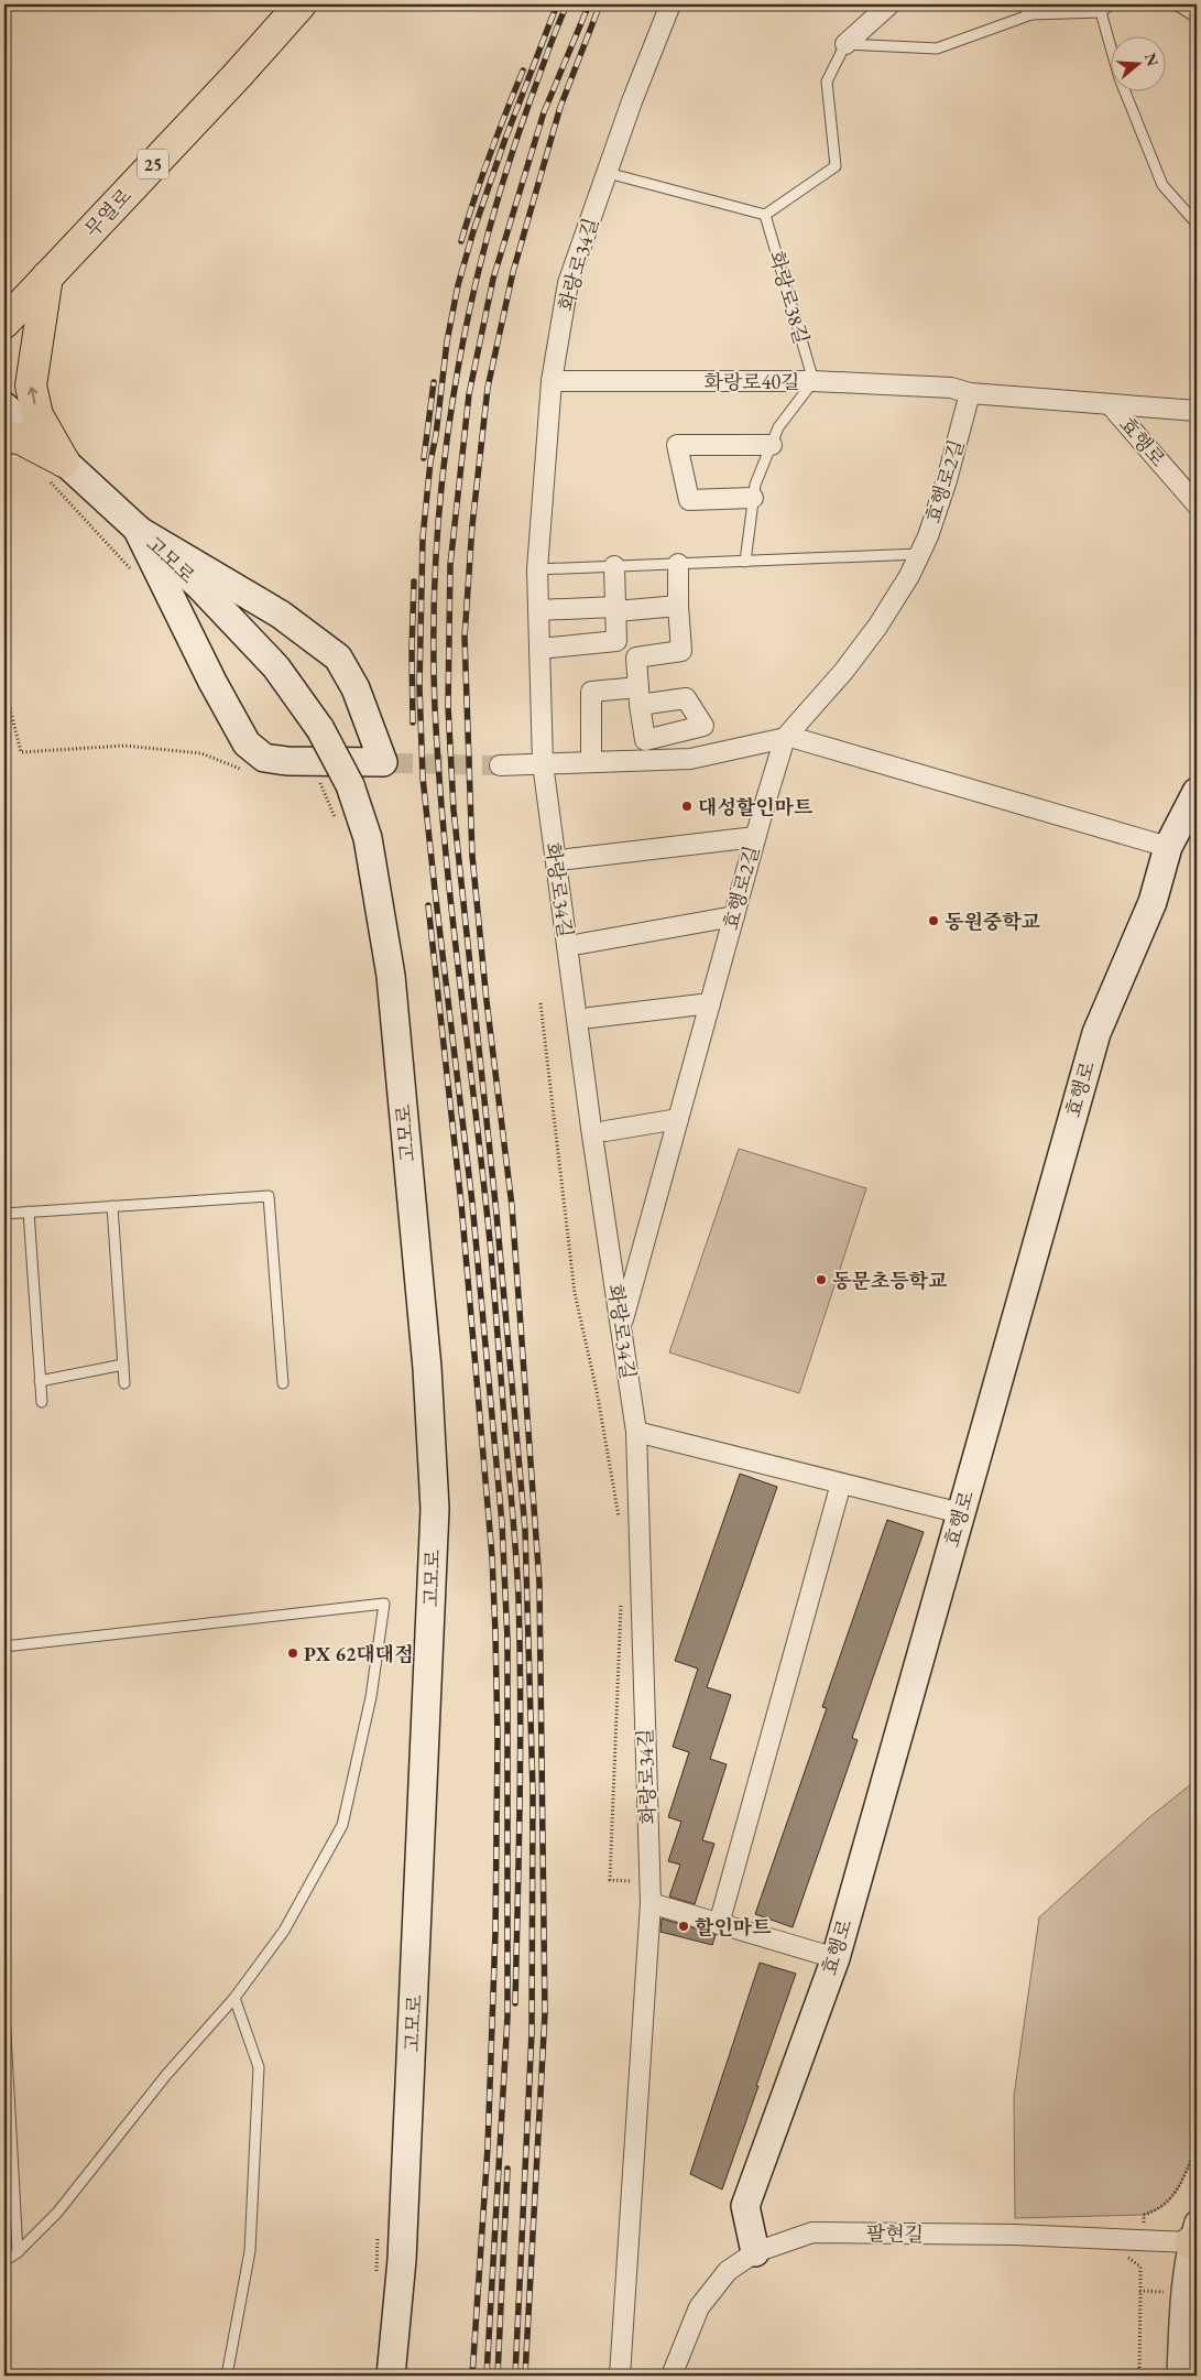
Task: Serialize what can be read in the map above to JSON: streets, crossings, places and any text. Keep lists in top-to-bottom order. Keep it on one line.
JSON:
{"streets":{"main road":["25","무열로","효행로","고모로"],"street":["화랑로34길","화랑로40길","효행로2길","팔현길"],"lane":["화랑로38길"]},"crossings":[["화랑로34길","화랑로40길"],["화랑로34길","효행로2길"],["화랑로38길","화랑로40길"],["화랑로40길","효행로2길"],["효행로","팔현길"]],"places":["대성할인마트","동원중학교","동문초등학교","PX 62대대점","할인마트"],"north":"right"}
